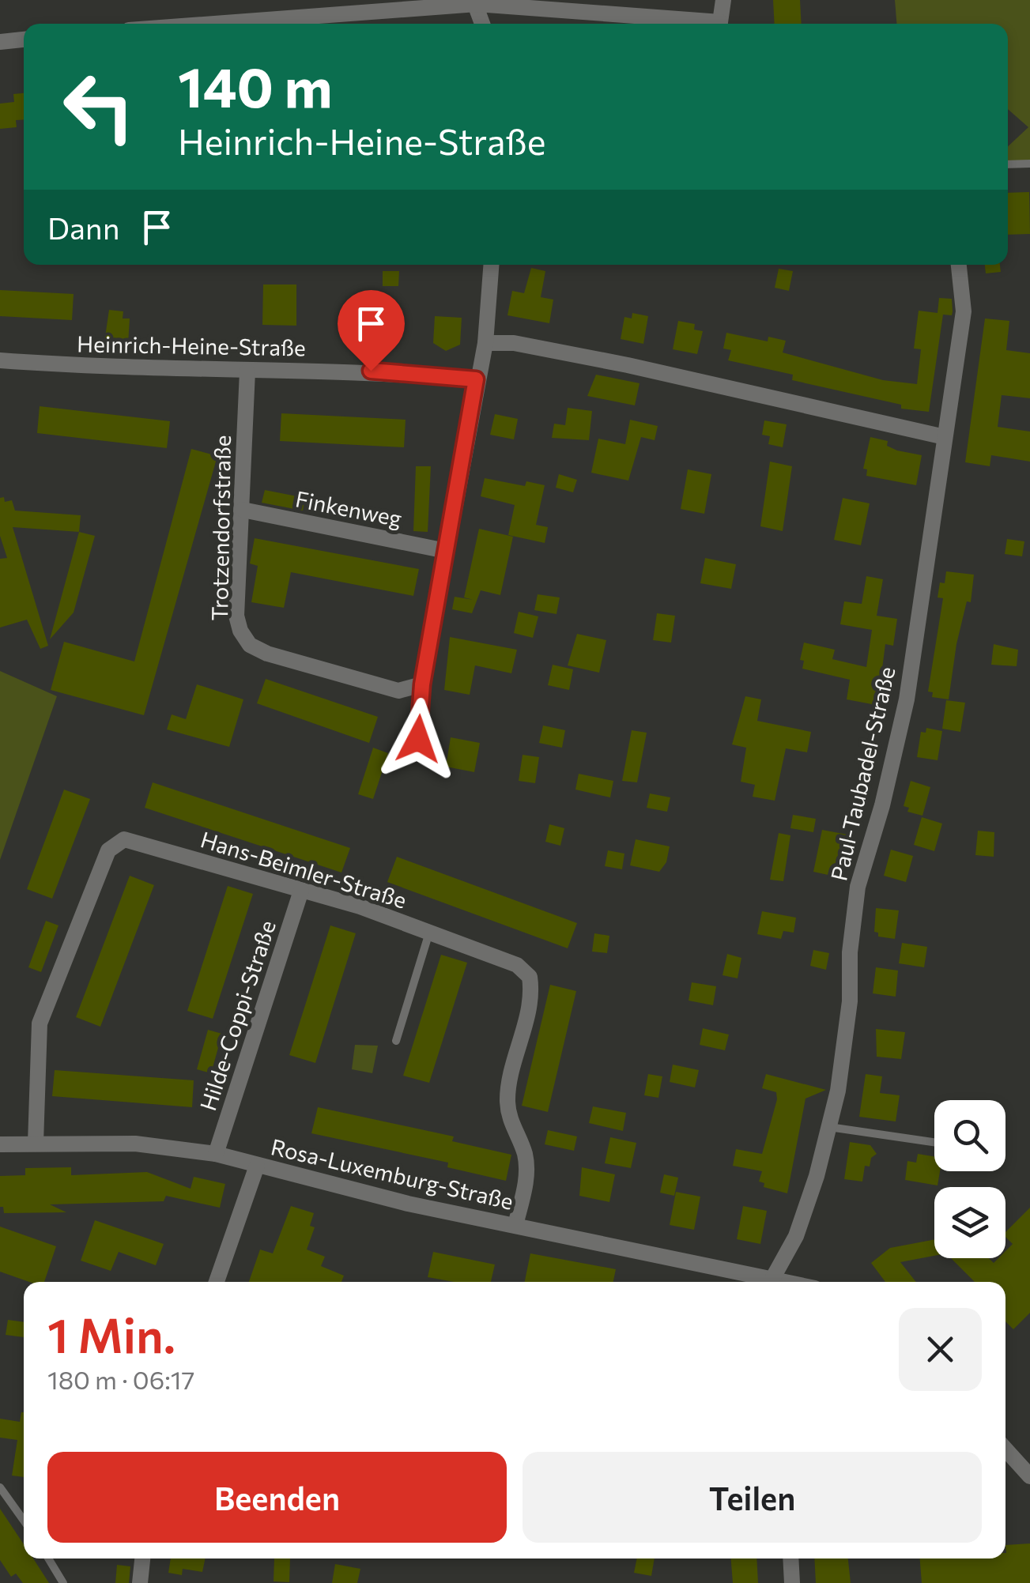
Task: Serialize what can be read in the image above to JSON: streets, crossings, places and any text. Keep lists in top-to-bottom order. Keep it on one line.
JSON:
{"streets":{"street":["Heinrich-Heine-Straße","Finkenweg","Trotzendorfstraße","Paul-Taubadel-Straße","Hans-Beimler-Straße","Hilde-Coppi-Straße","Rosa-Luxemburg-Straße"]},"crossings":[["Heinrich-Heine-Straße","Trotzendorfstraße"],["Finkenweg","Trotzendorfstraße"],["Hans-Beimler-Straße","Hilde-Coppi-Straße"],["Hans-Beimler-Straße","Rosa-Luxemburg-Straße"],["Hilde-Coppi-Straße","Rosa-Luxemburg-Straße"]],"page":{"turn":["140 m","Heinrich-Heine-Straße"],"then":"Dann","heading":["1 Min.","180 m · 06:17"],"buttons":["Beenden","Teilen"]}}
